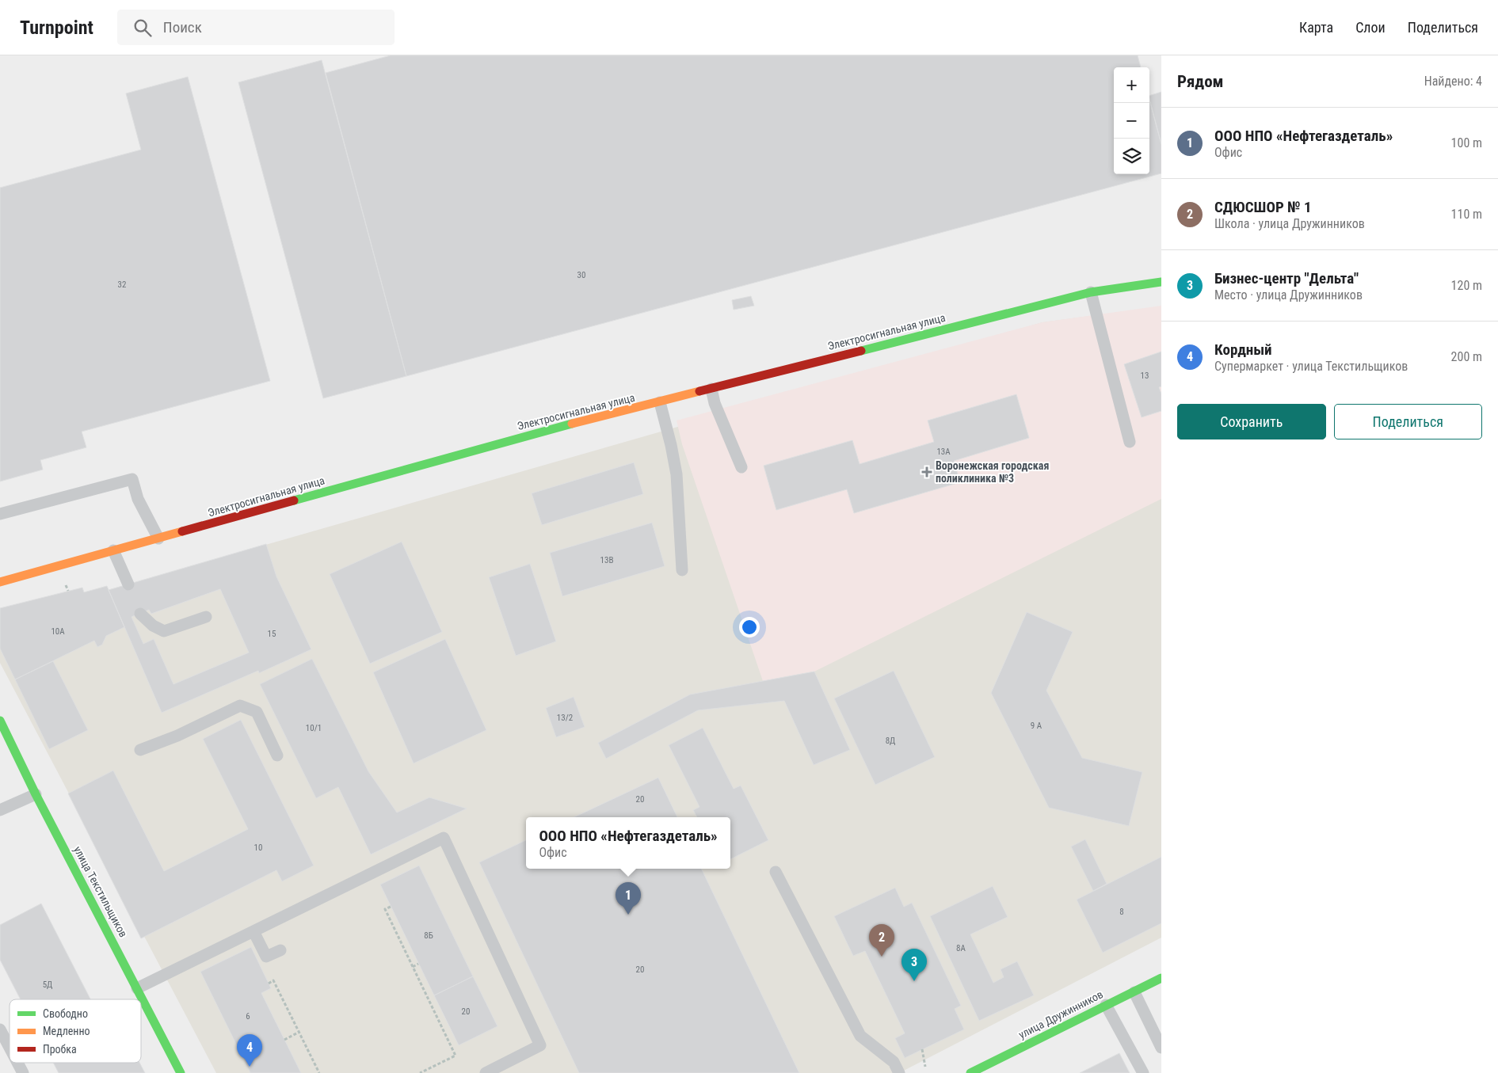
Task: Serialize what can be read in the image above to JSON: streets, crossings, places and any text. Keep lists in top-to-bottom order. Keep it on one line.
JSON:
{"streets":{"street":["Электросигнальная улица","улица Текстильщиков","улица Дружинников"]},"places":{"health":["Воронежская городская поликлиника №3"]},"house_numbers":["30","32","13","13А","13В","10А","15","13/2","9 А","10/1","8Д","20","10","8","8Б","8А","20","5Д","20","6"],"legend":["Свободно","Медленно","Пробка"],"page":{"header":"Turnpoint","search":"Поиск","nav":["Карта","Слои","Поделиться"],"heading":["Рядом","Найдено: 4"],"map_buttons":["+","−"],"list":[{"mark":"1","name":"ООО НПО «Нефтегаздеталь»","note":"Офис","value":"100 m"},{"mark":"2","name":"СДЮСШОР № 1","note":"Школа · улица Дружинников","value":"110 m"},{"mark":"3","name":"Бизнес-центр \"Дельта\"","note":"Место · улица Дружинников","value":"120 m"},{"mark":"4","name":"Кордный","note":"Супермаркет · улица Текстильщиков","value":"200 m"}],"buttons":["Сохранить","Поделиться"],"popup":["ООО НПО «Нефтегаздеталь»","Офис"],"pins":["1","2","3","4"]}}
